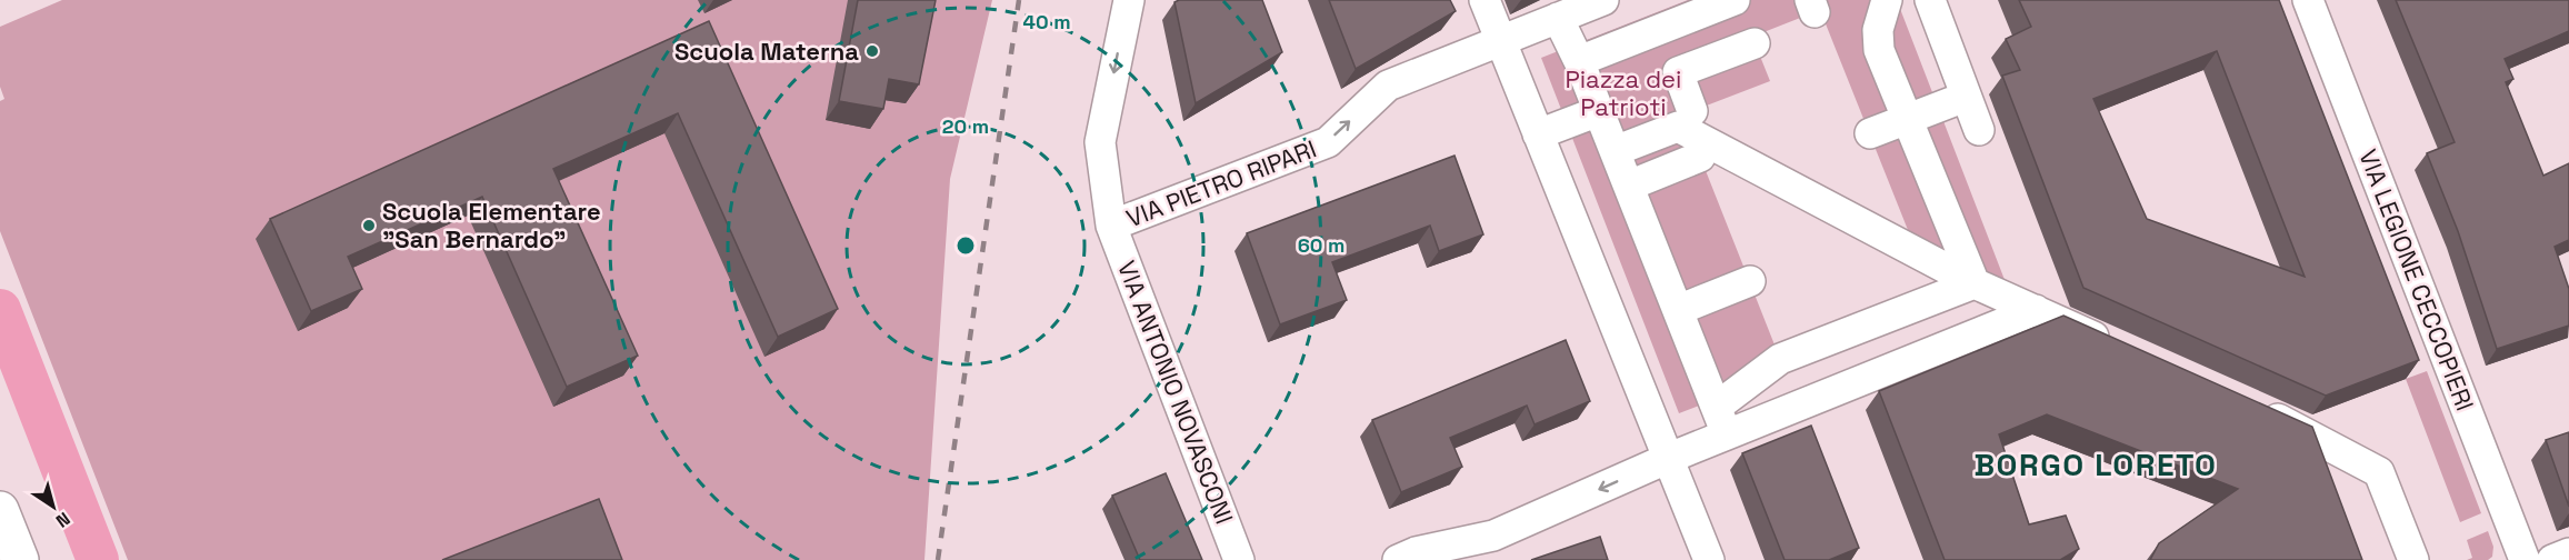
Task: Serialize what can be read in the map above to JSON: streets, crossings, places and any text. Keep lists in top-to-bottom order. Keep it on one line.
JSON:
{"streets":{"street":["VIA PIETRO RIPARI","VIA LEGIONE CECCOPIERI","VIA ANTONIO NOVASCONI"]},"crossings":[["VIA PIETRO RIPARI","VIA ANTONIO NOVASCONI"]],"one_way":["VIA PIETRO RIPARI","VIA ANTONIO NOVASCONI"],"districts":["BORGO LORETO"],"parks":["Piazza dei Patrioti"],"places":["Scuola Materna","Scuola Elementare \"San Bernardo\""],"north":"bottom right","rings":["40 m","20 m","60 m"]}
